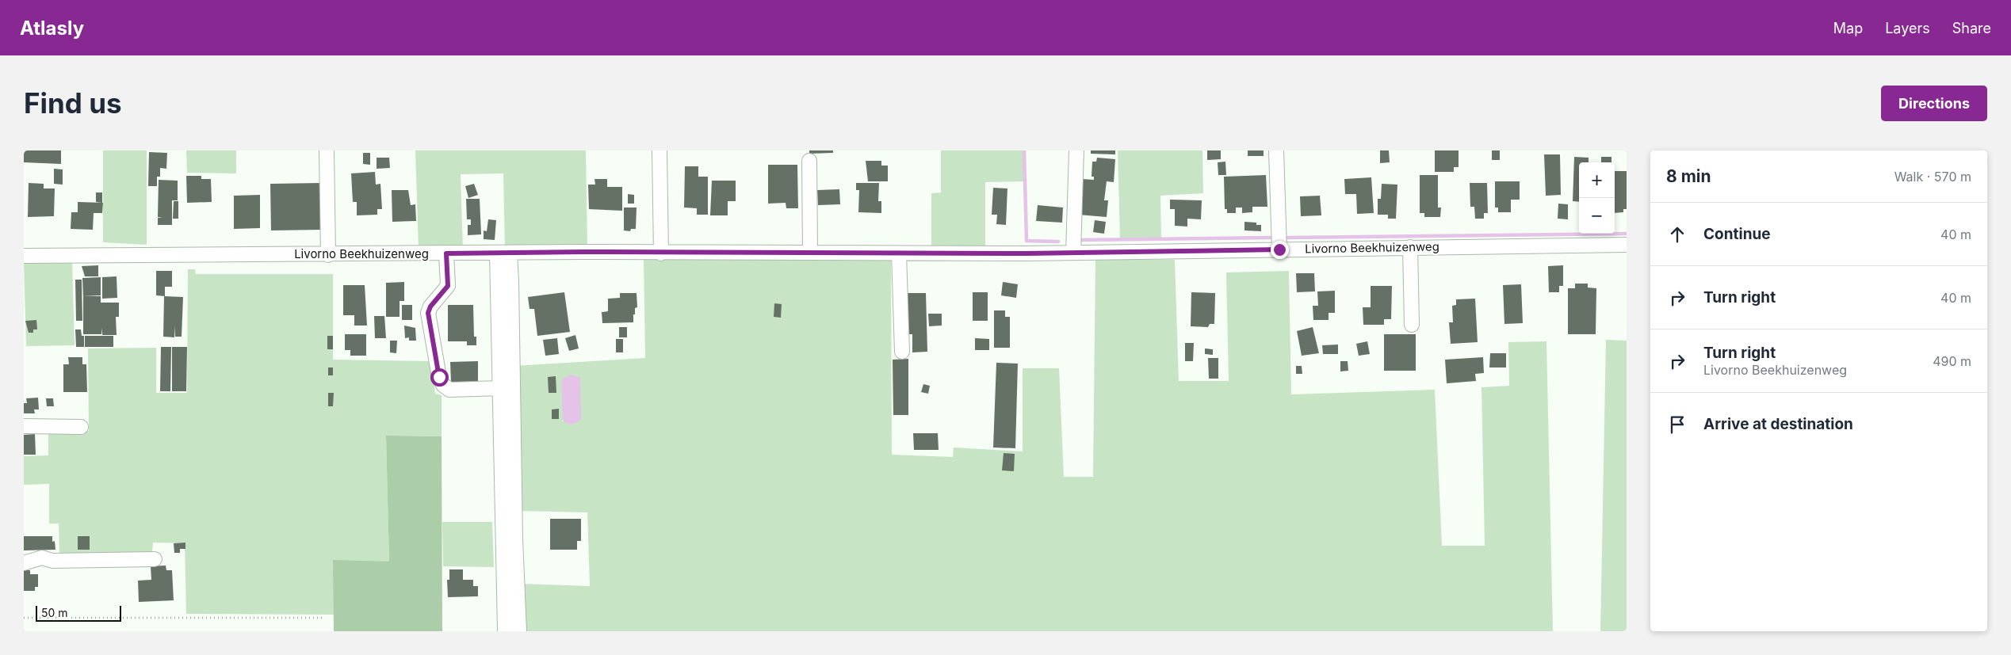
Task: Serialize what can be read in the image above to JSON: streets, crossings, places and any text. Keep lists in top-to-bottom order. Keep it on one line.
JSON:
{"streets":{"street":["Livorno Beekhuizenweg"]},"scale_bar":"50 m","page":{"header":"Atlasly","nav":["Map","Layers","Share"],"buttons":"Directions","title":"Find us","heading":["8 min","Walk · 570 m"],"map_buttons":["+","−"],"list":[["Continue","40 m"],["Turn right","40 m"],["Turn right","Livorno Beekhuizenweg","490 m"],"Arrive at destination"],"scale":"50 m"}}
